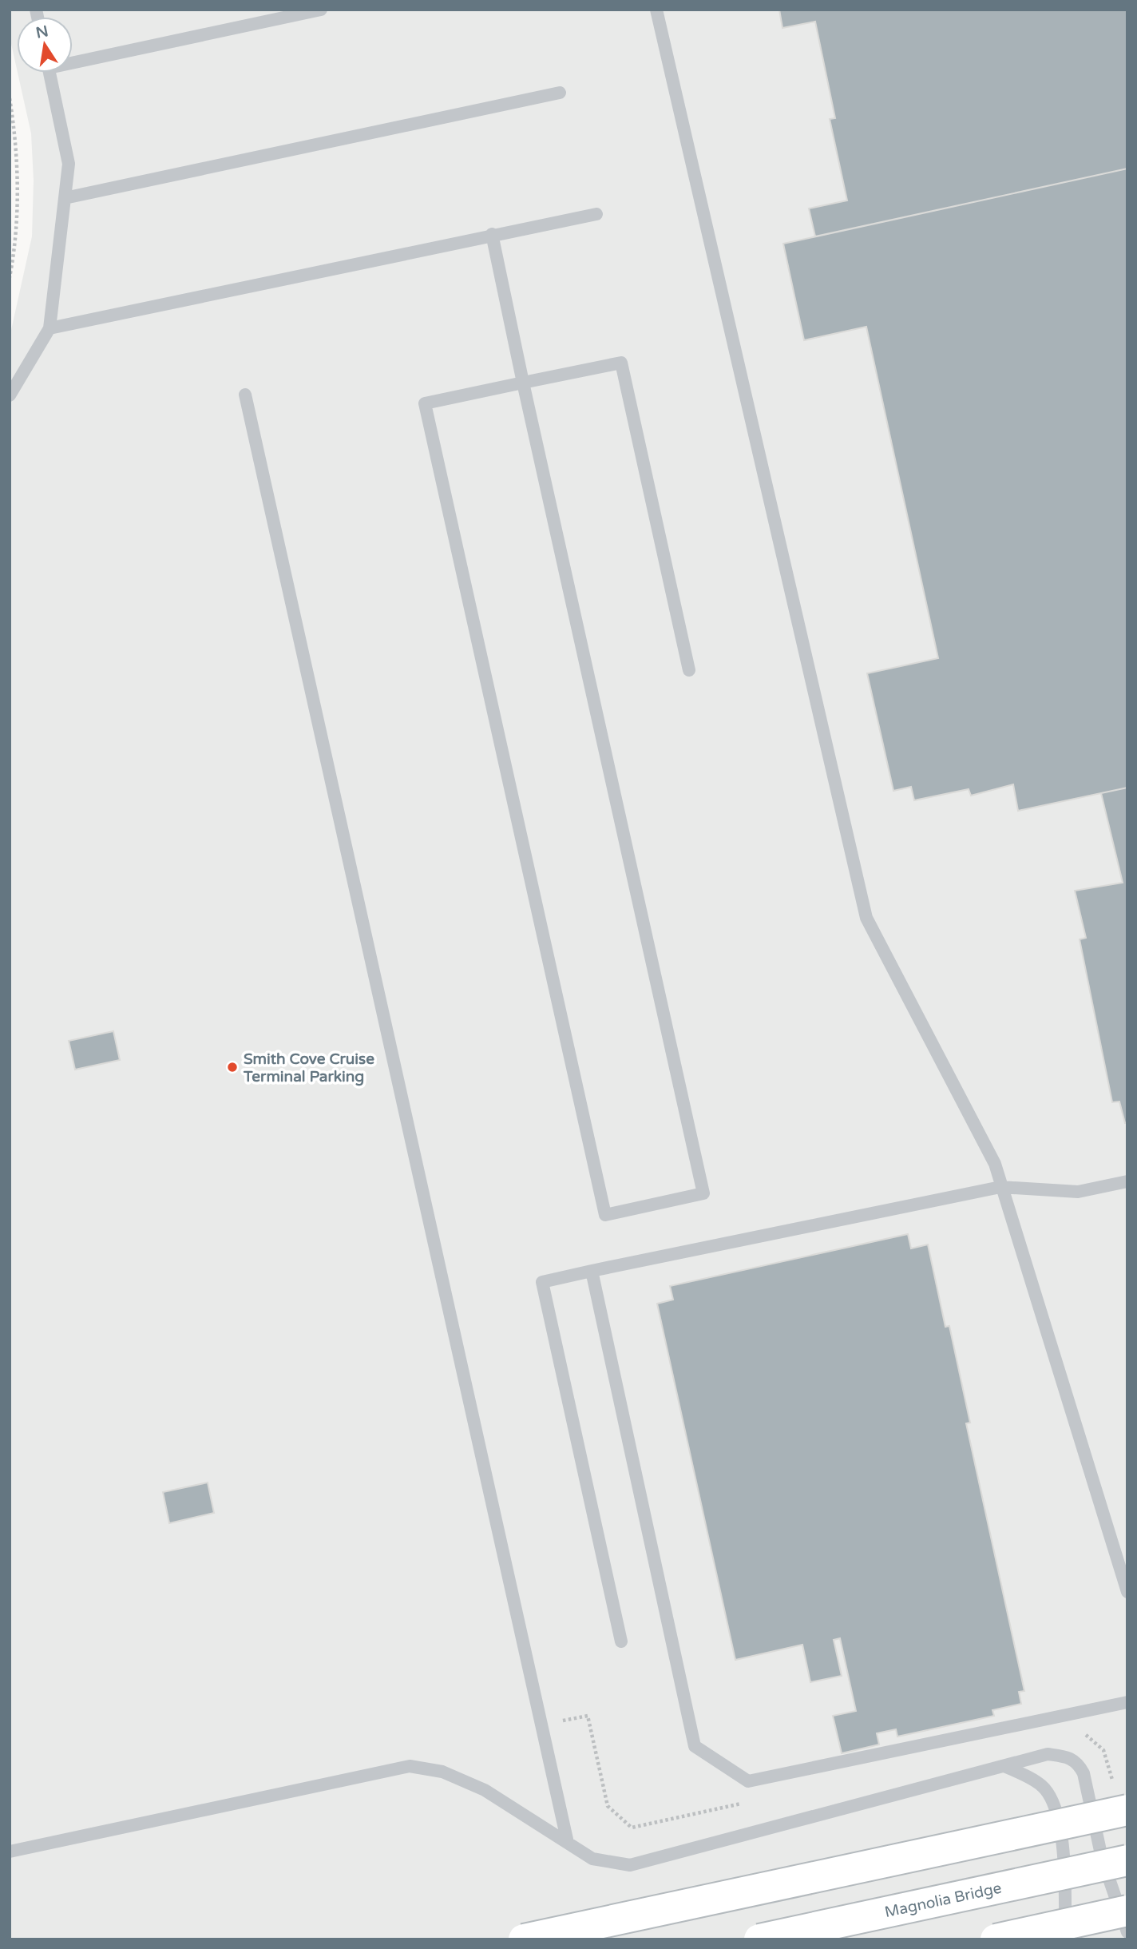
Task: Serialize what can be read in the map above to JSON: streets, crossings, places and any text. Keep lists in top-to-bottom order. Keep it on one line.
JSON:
{"streets":{"main road":["Magnolia Bridge"]},"places":["Smith Cove Cruise Terminal Parking"],"north":"top"}
